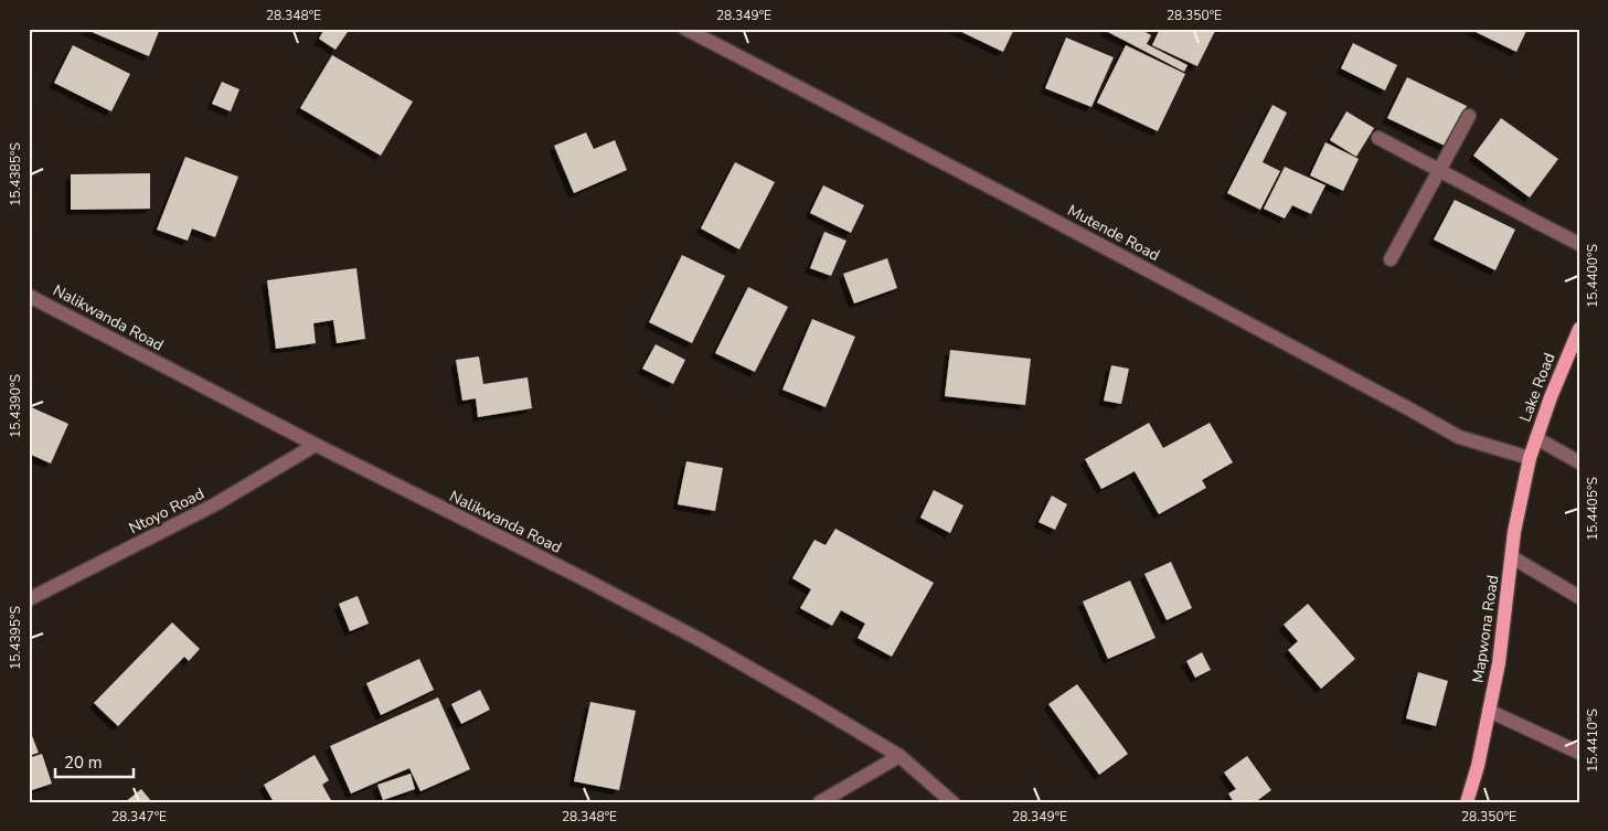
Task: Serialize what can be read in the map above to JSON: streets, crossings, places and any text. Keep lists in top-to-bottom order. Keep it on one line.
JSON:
{"streets":{"main road":["Lake Road","Mapwona Road"],"street":["Mutende Road","Nalikwanda Road","Ntoyo Road"]},"crossings":[["Mutende Road","Lake Road"],["Mutende Road","Mapwona Road"],["Nalikwanda Road","Ntoyo Road"],["Lake Road","Mapwona Road"]],"scale_bar":"20 m","coordinates":["28.348°E","28.349°E","28.350°E","15.4385°S","15.4400°S","15.4390°S","15.4405°S","15.4395°S","15.4410°S","28.347°E"]}
